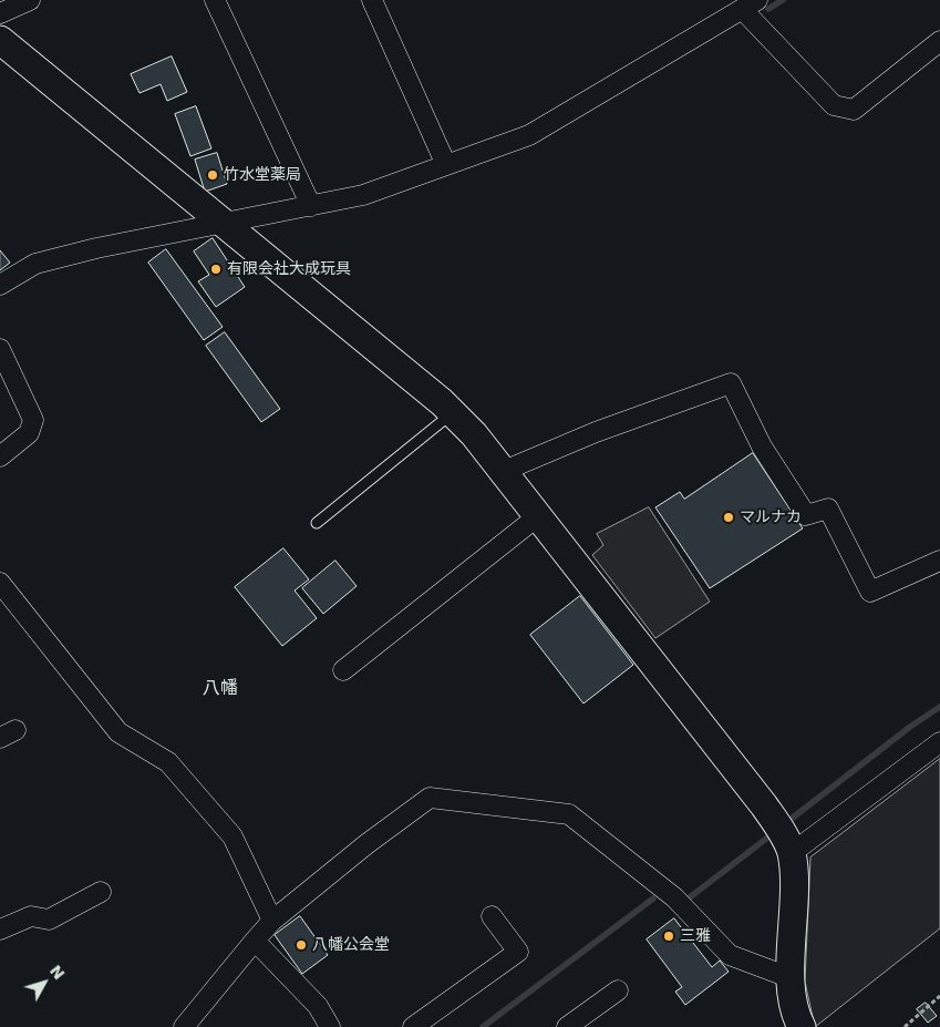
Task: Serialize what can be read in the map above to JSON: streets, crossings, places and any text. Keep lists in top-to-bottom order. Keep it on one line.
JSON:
{"districts":["八幡"],"places":["竹水堂薬局","有限会社大成玩具","マルナカ","三雅","八幡公会堂"],"north":"top right"}
